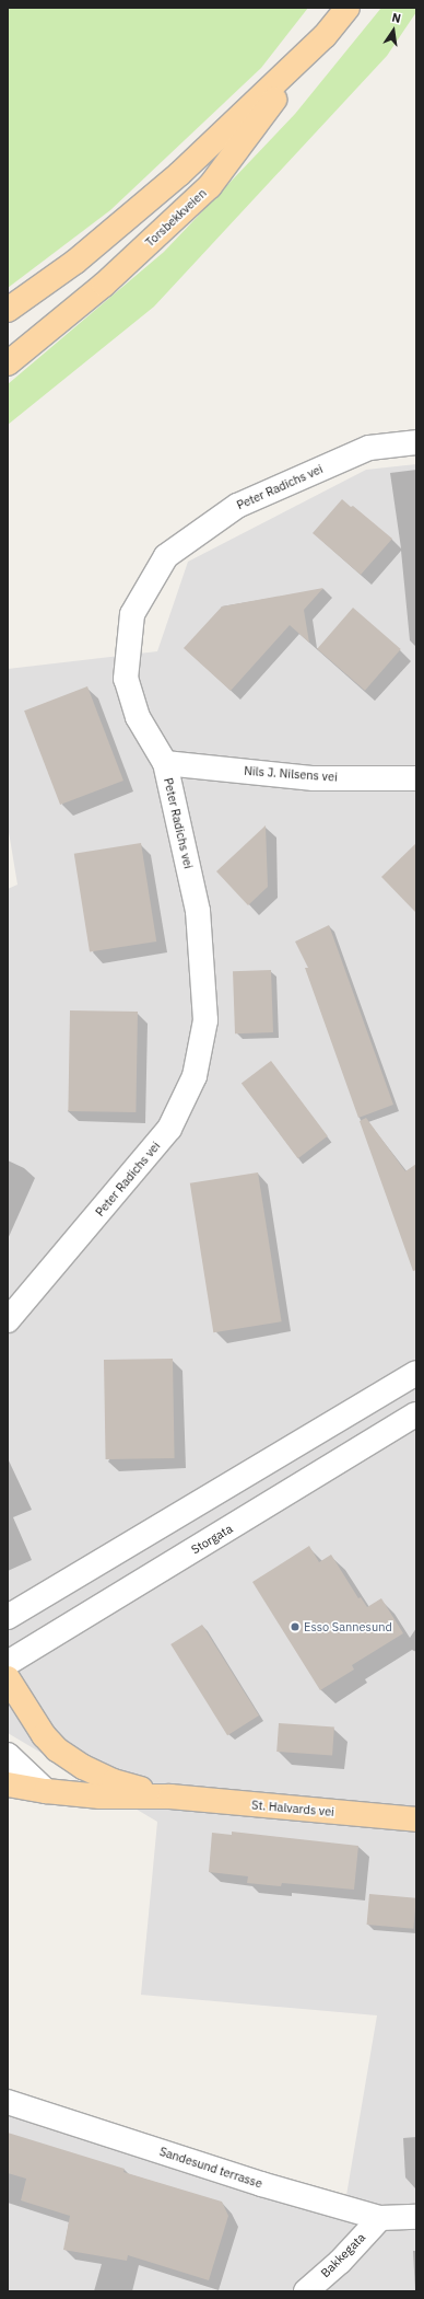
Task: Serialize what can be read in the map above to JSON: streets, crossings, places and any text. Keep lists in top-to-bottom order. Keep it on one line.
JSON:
{"streets":{"main road":["Torsbekkveien","St. Halvards vei"],"street":["Peter Radichs vei","Nils J. Nilsens vei","Storgata","Sandesund terrasse","Bakkegata"]},"crossings":[["Peter Radichs vei","Nils J. Nilsens vei"],["Sandesund terrasse","Bakkegata"]],"places":["Esso Sannesund"],"north":"top"}
